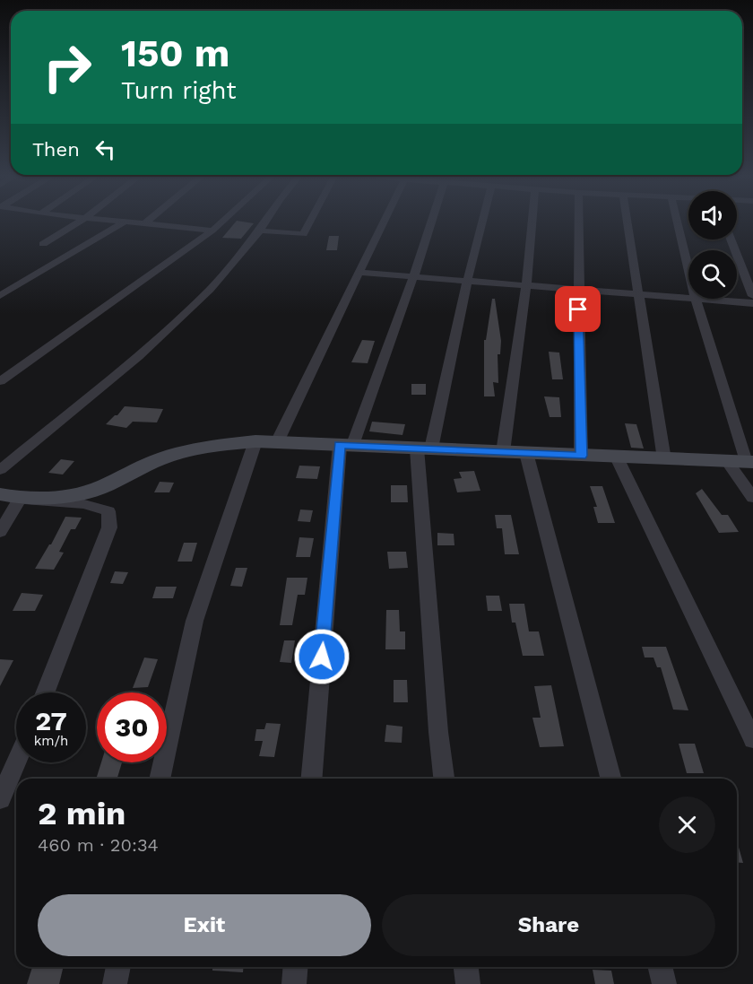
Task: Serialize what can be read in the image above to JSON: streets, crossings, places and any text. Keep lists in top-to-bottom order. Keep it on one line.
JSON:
{"page":{"turn":["150 m","Turn right"],"then":"Then","speed":"27 km/h","limit":"30","heading":["2 min","460 m · 20:34"],"buttons":["Exit","Share"]}}
